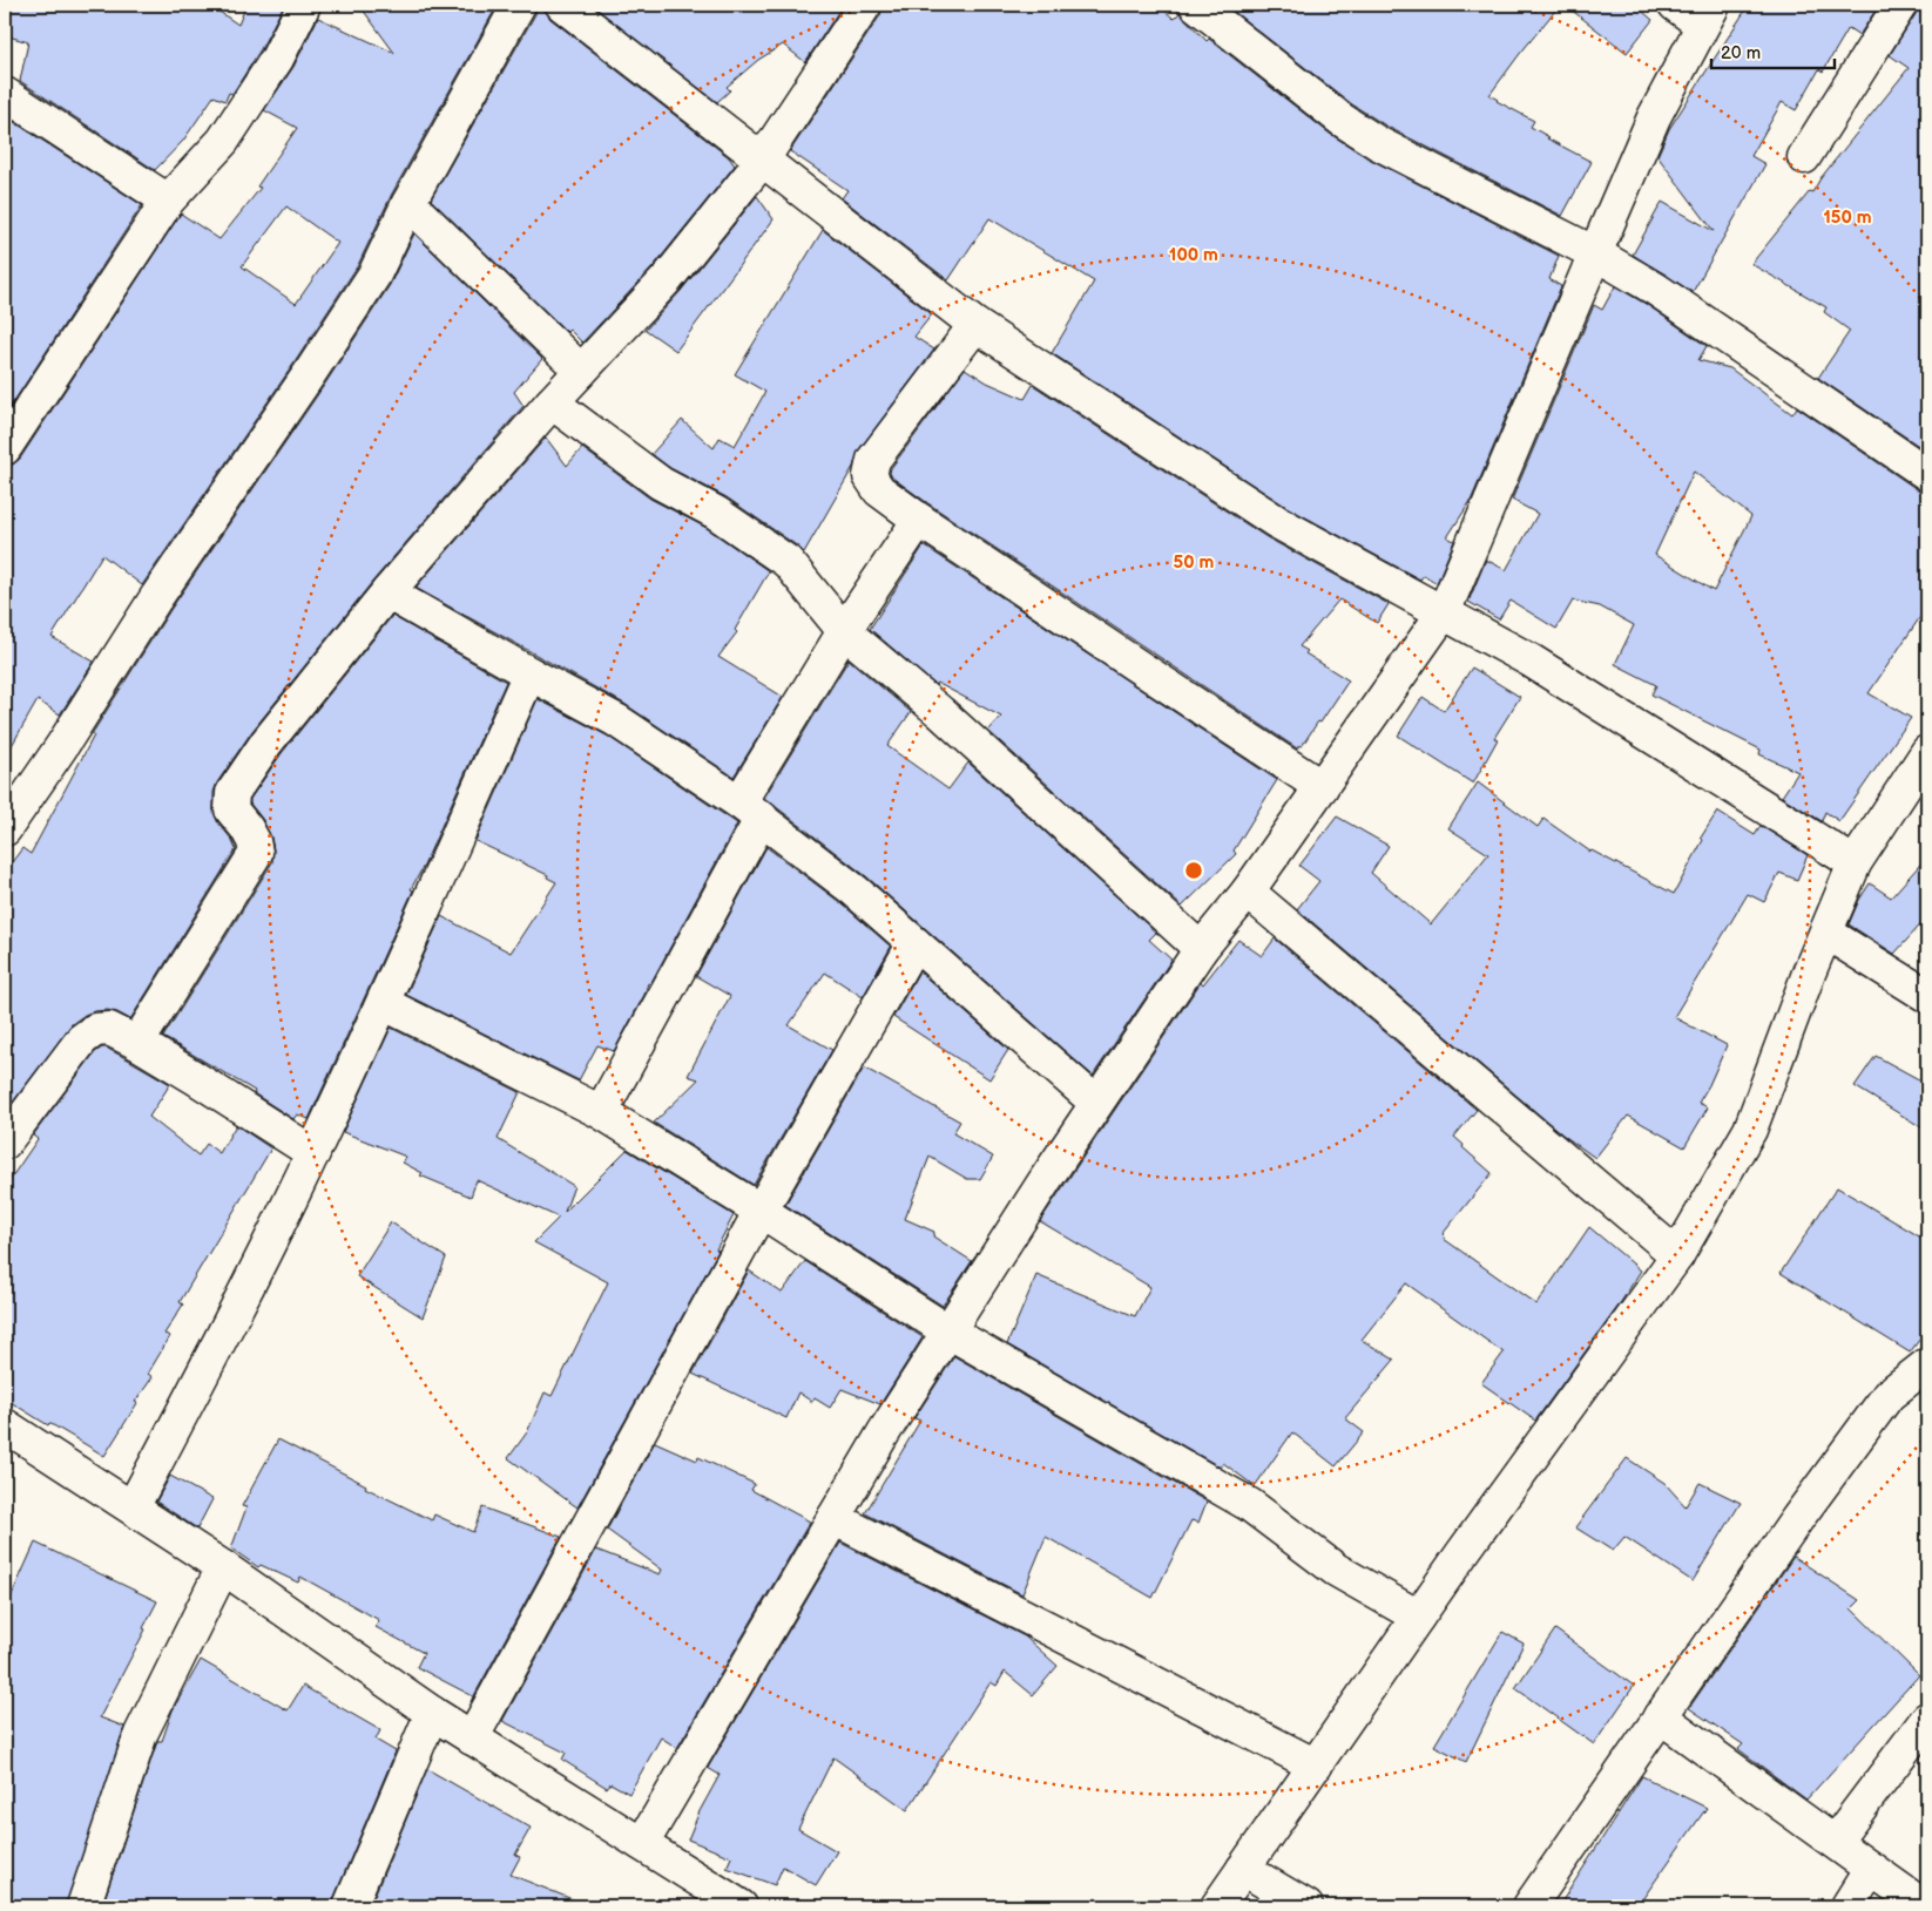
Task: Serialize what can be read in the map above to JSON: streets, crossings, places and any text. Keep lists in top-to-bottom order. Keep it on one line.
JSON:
{"scale_bar":"20 m","rings":["150 m","100 m","50 m"]}
